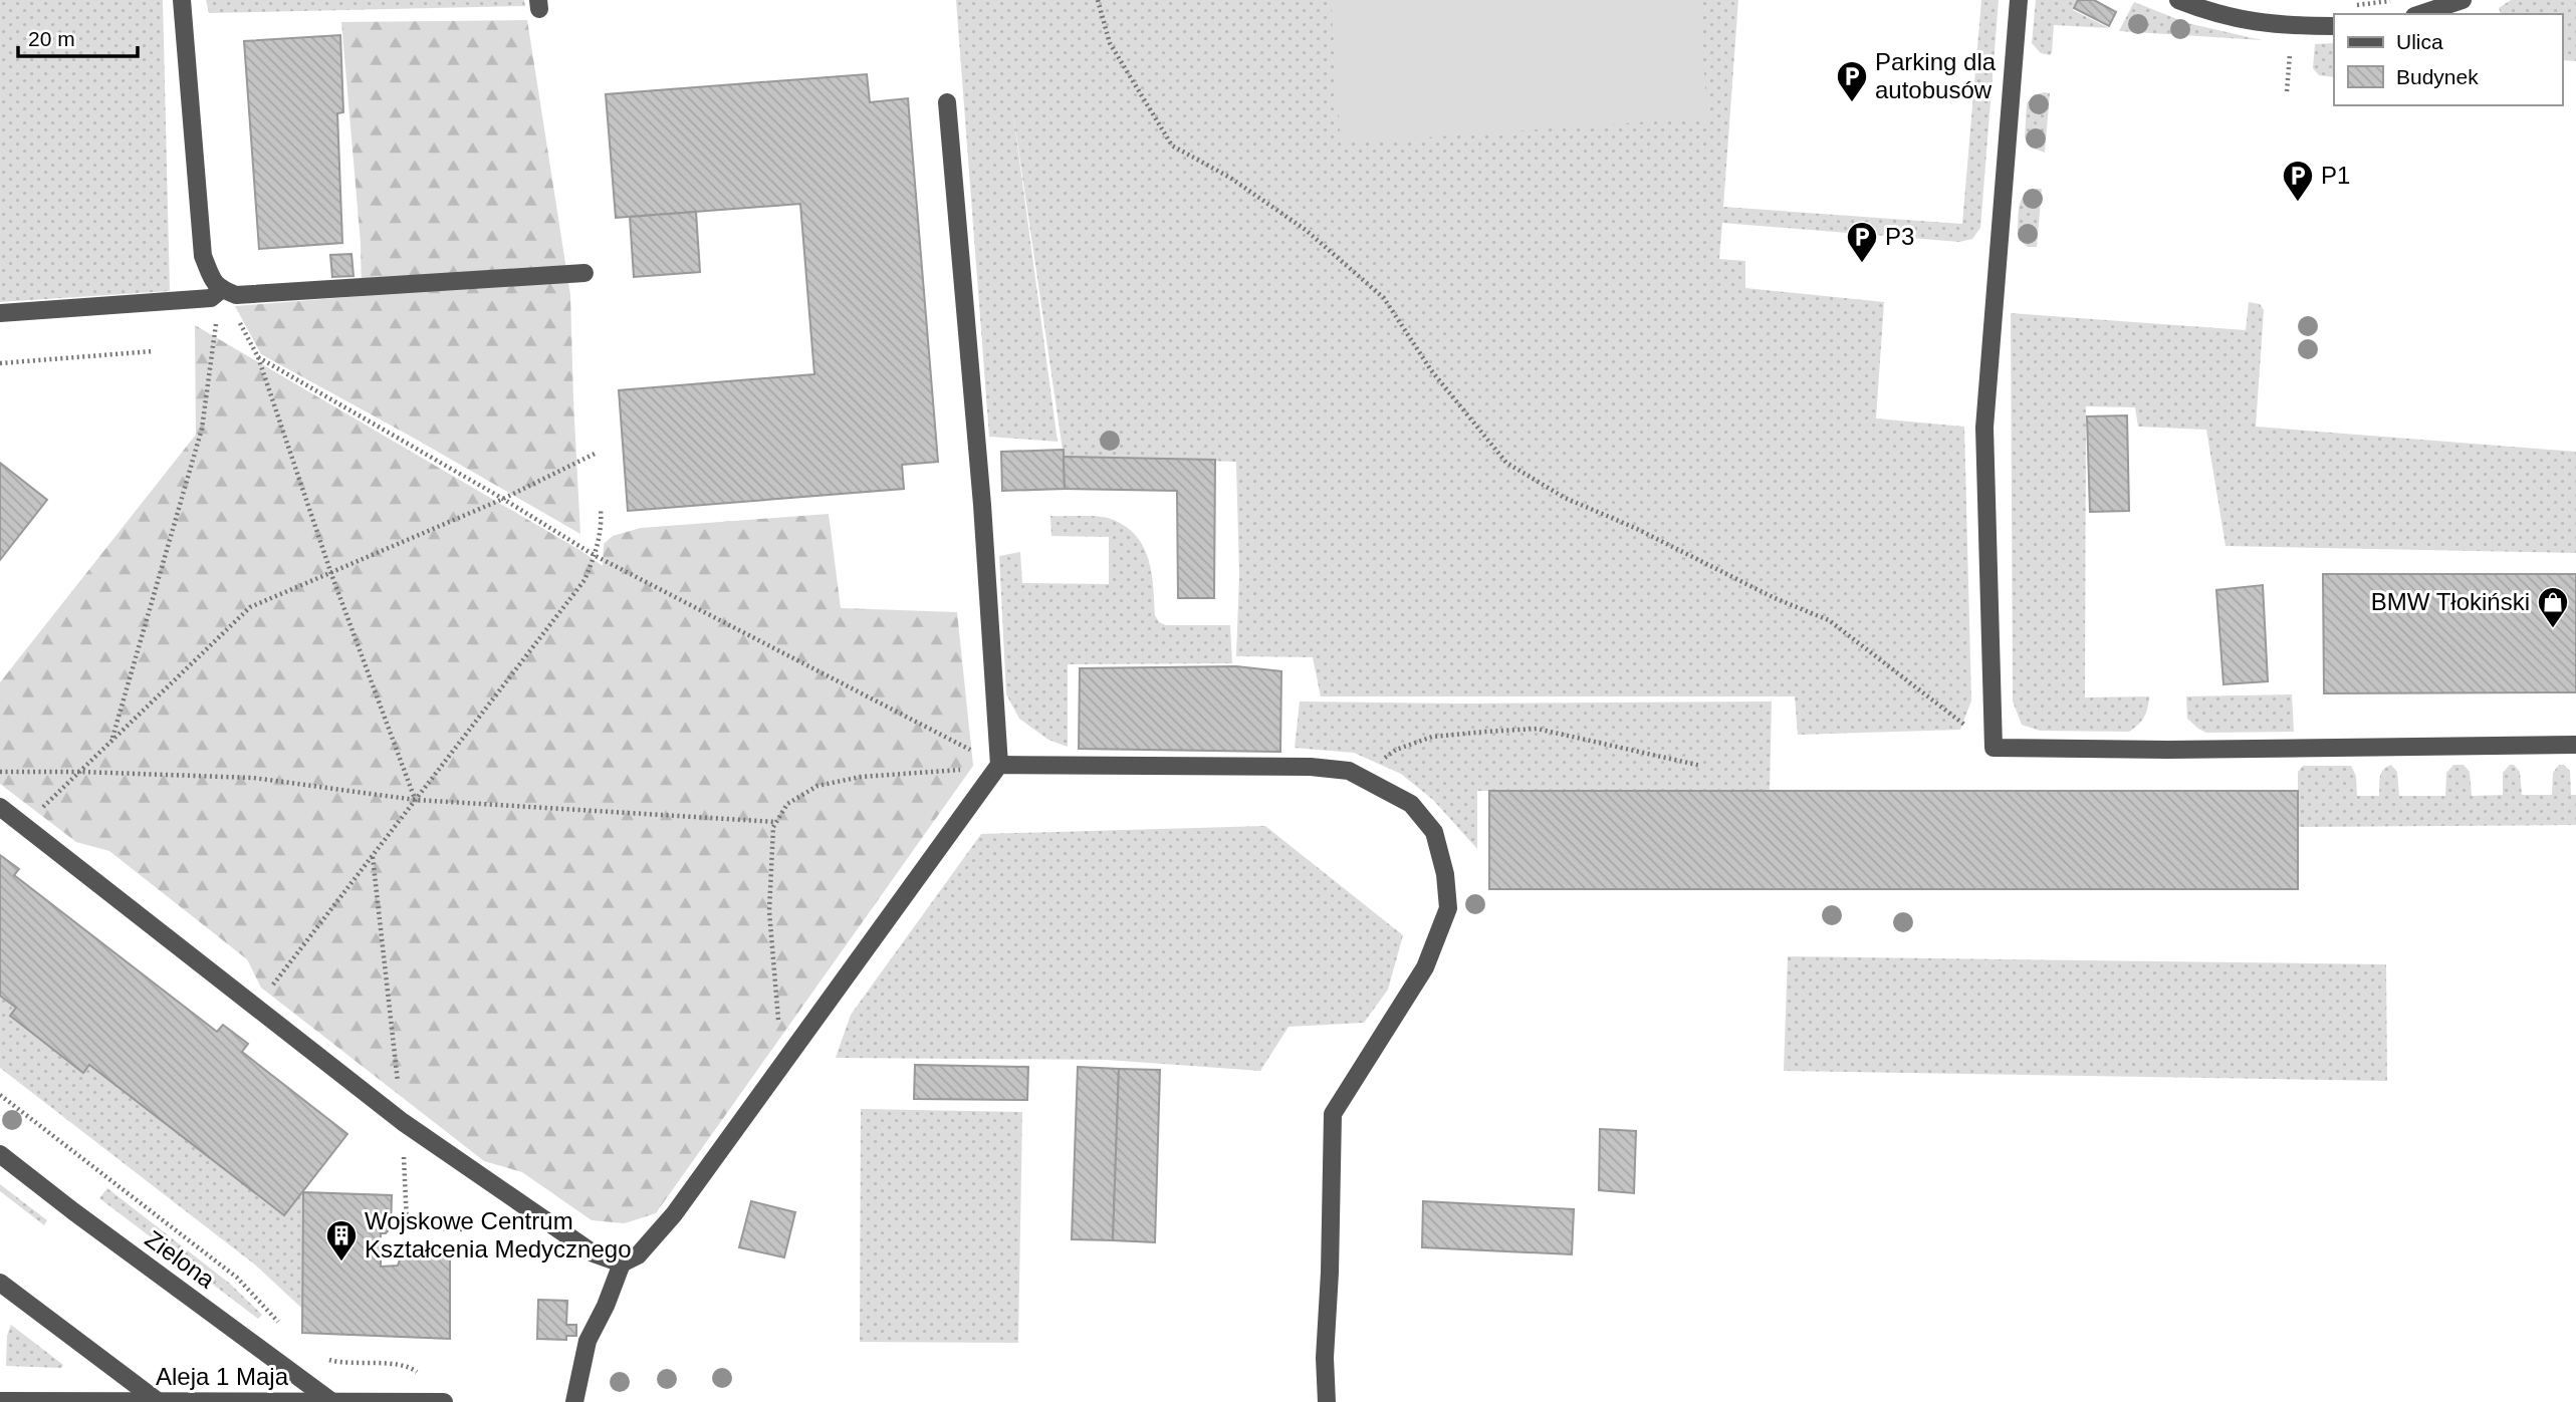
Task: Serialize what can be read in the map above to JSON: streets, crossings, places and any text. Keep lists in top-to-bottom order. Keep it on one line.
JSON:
{"streets":{"street":["Zielona","Aleja 1 Maja"]},"crossings":[["Zielona","Aleja 1 Maja"]],"places":{"parking":["Parking dla autobusów","P1","P3"],"shop":["BMW Tłokiński"],"building":["Wojskowe Centrum Kształcenia Medycznego"]},"legend":["Ulica","Budynek"],"scale_bar":"20 m"}
